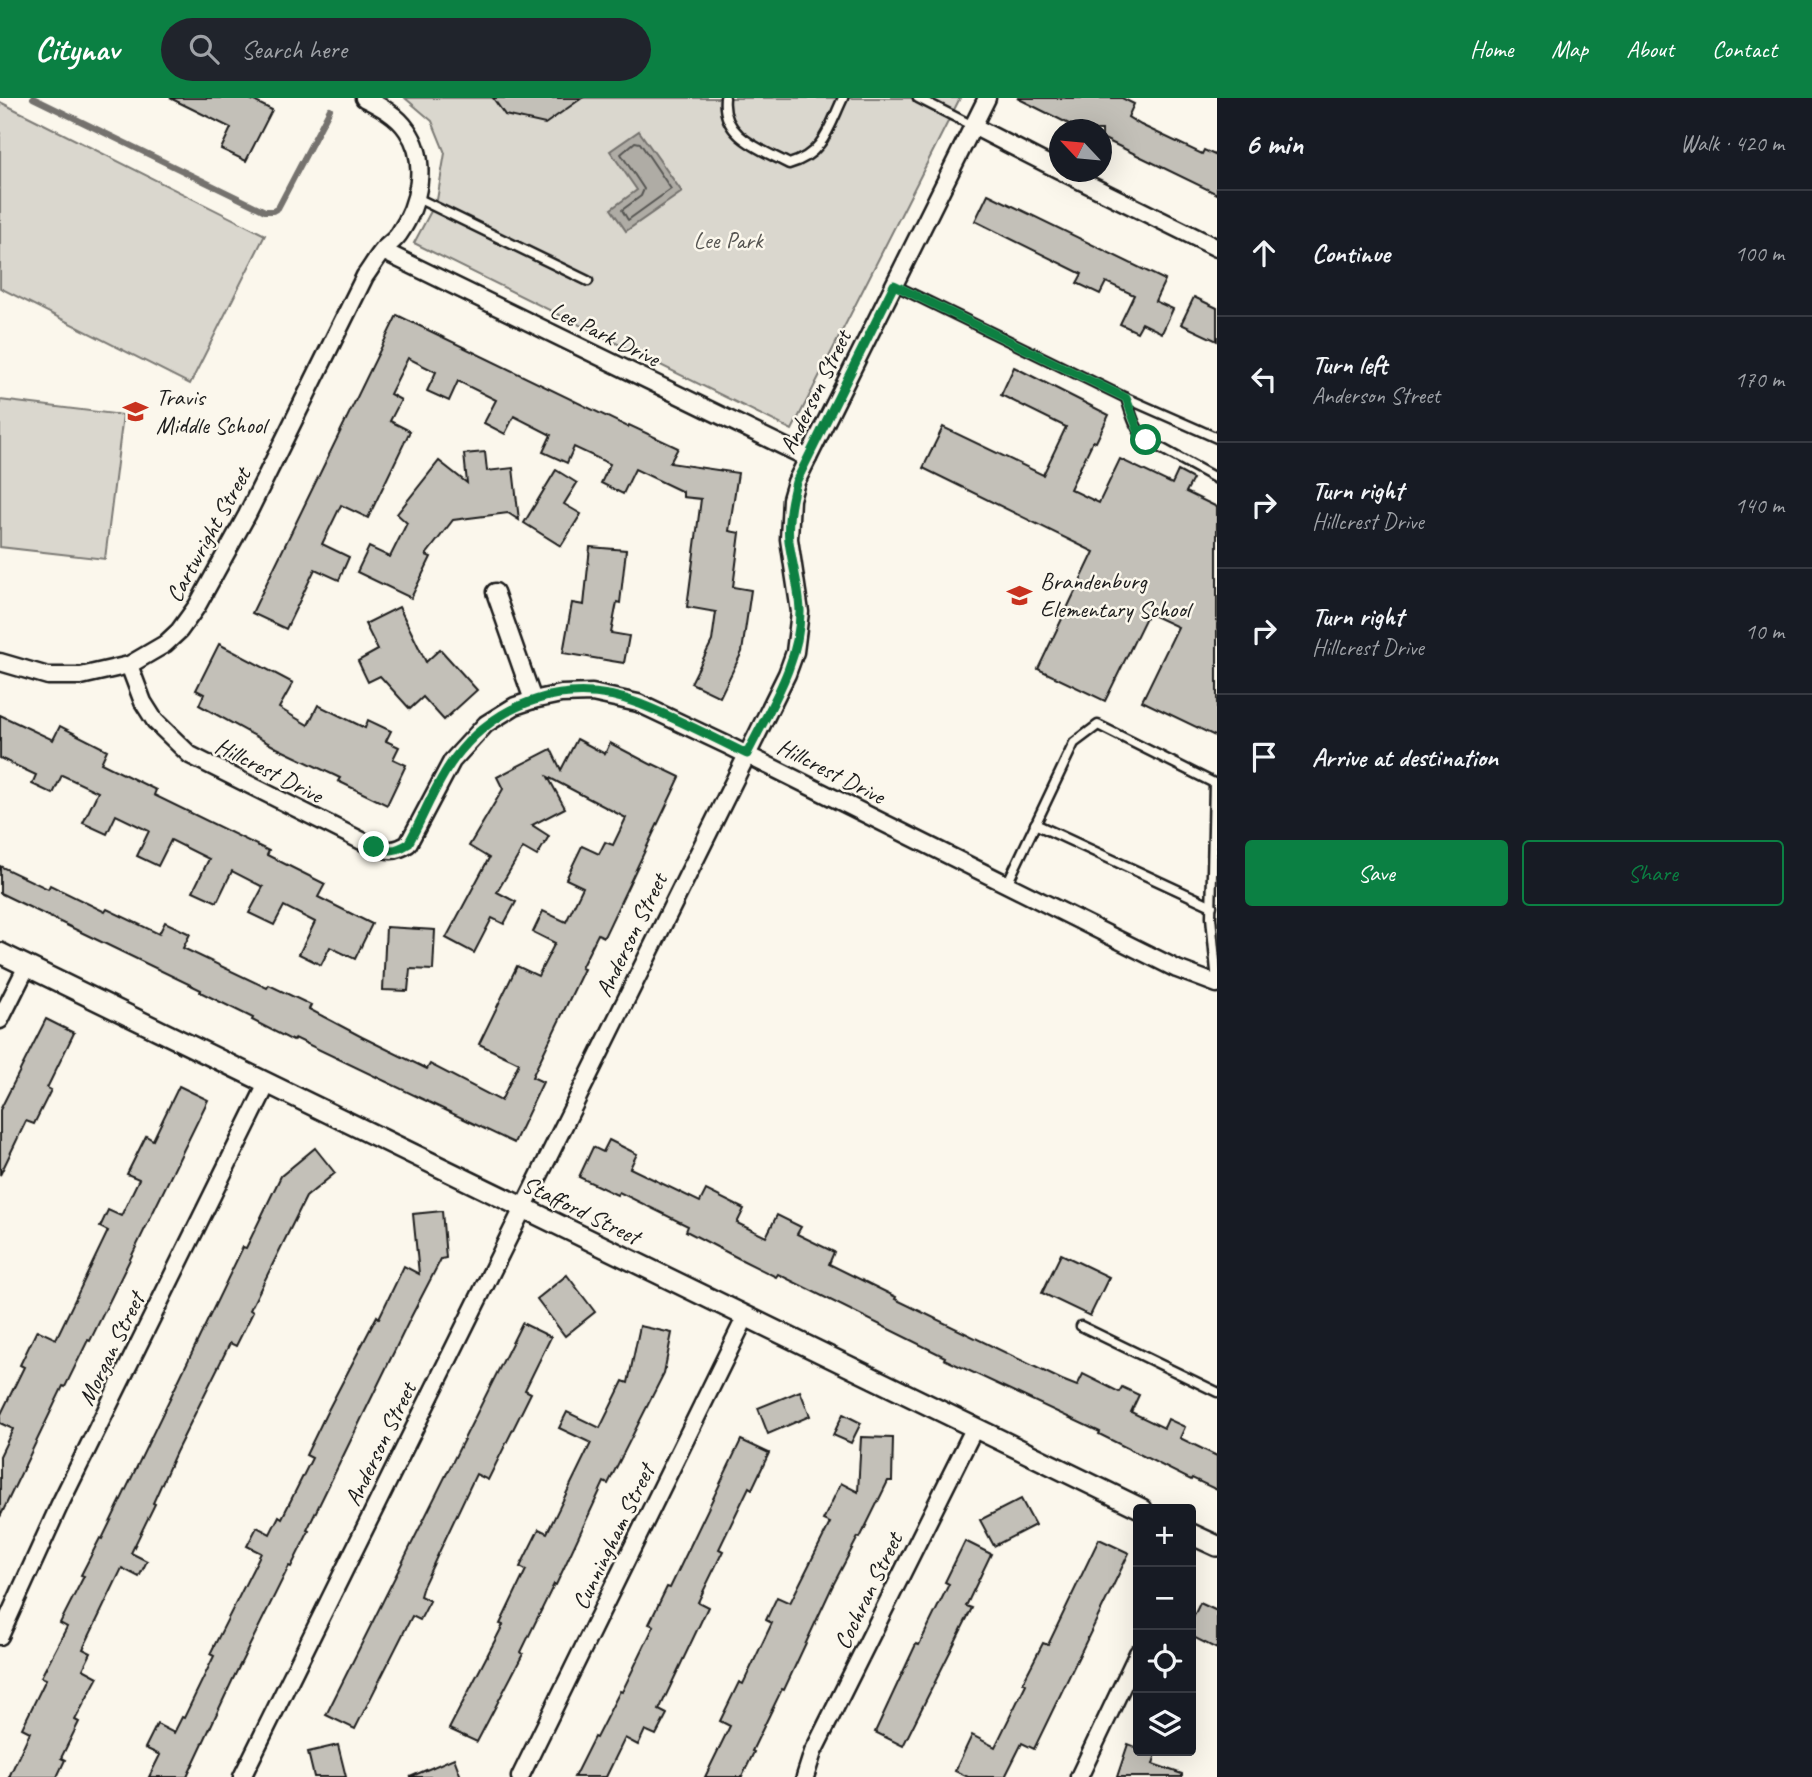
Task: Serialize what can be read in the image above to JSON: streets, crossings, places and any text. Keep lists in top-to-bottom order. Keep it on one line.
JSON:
{"streets":{"street":["Lee Park Drive","Anderson Street","Cartwright Street","Hillcrest Drive","Stafford Street","Morgan Street","Cunningham Street","Cochran Street"]},"crossings":[["Lee Park Drive","Anderson Street"],["Lee Park Drive","Cartwright Street"],["Anderson Street","Hillcrest Drive"],["Anderson Street","Stafford Street"],["Cartwright Street","Hillcrest Drive"],["Stafford Street","Morgan Street"],["Stafford Street","Cunningham Street"],["Stafford Street","Cochran Street"]],"parks":["Lee Park"],"places":{"school or university":["Travis Middle School","Brandenburg Elementary School"]},"north":"top left","page":{"header":"Citynav","search":"Search here","nav":["Home","Map","About","Contact"],"heading":["6 min","Walk · 420 m"],"list":[["Continue","100 m"],["Turn left","Anderson Street","170 m"],["Turn right","Hillcrest Drive","140 m"],["Turn right","Hillcrest Drive","10 m"],"Arrive at destination"],"buttons":["Save","Share"],"map_buttons":["+","−"]}}
